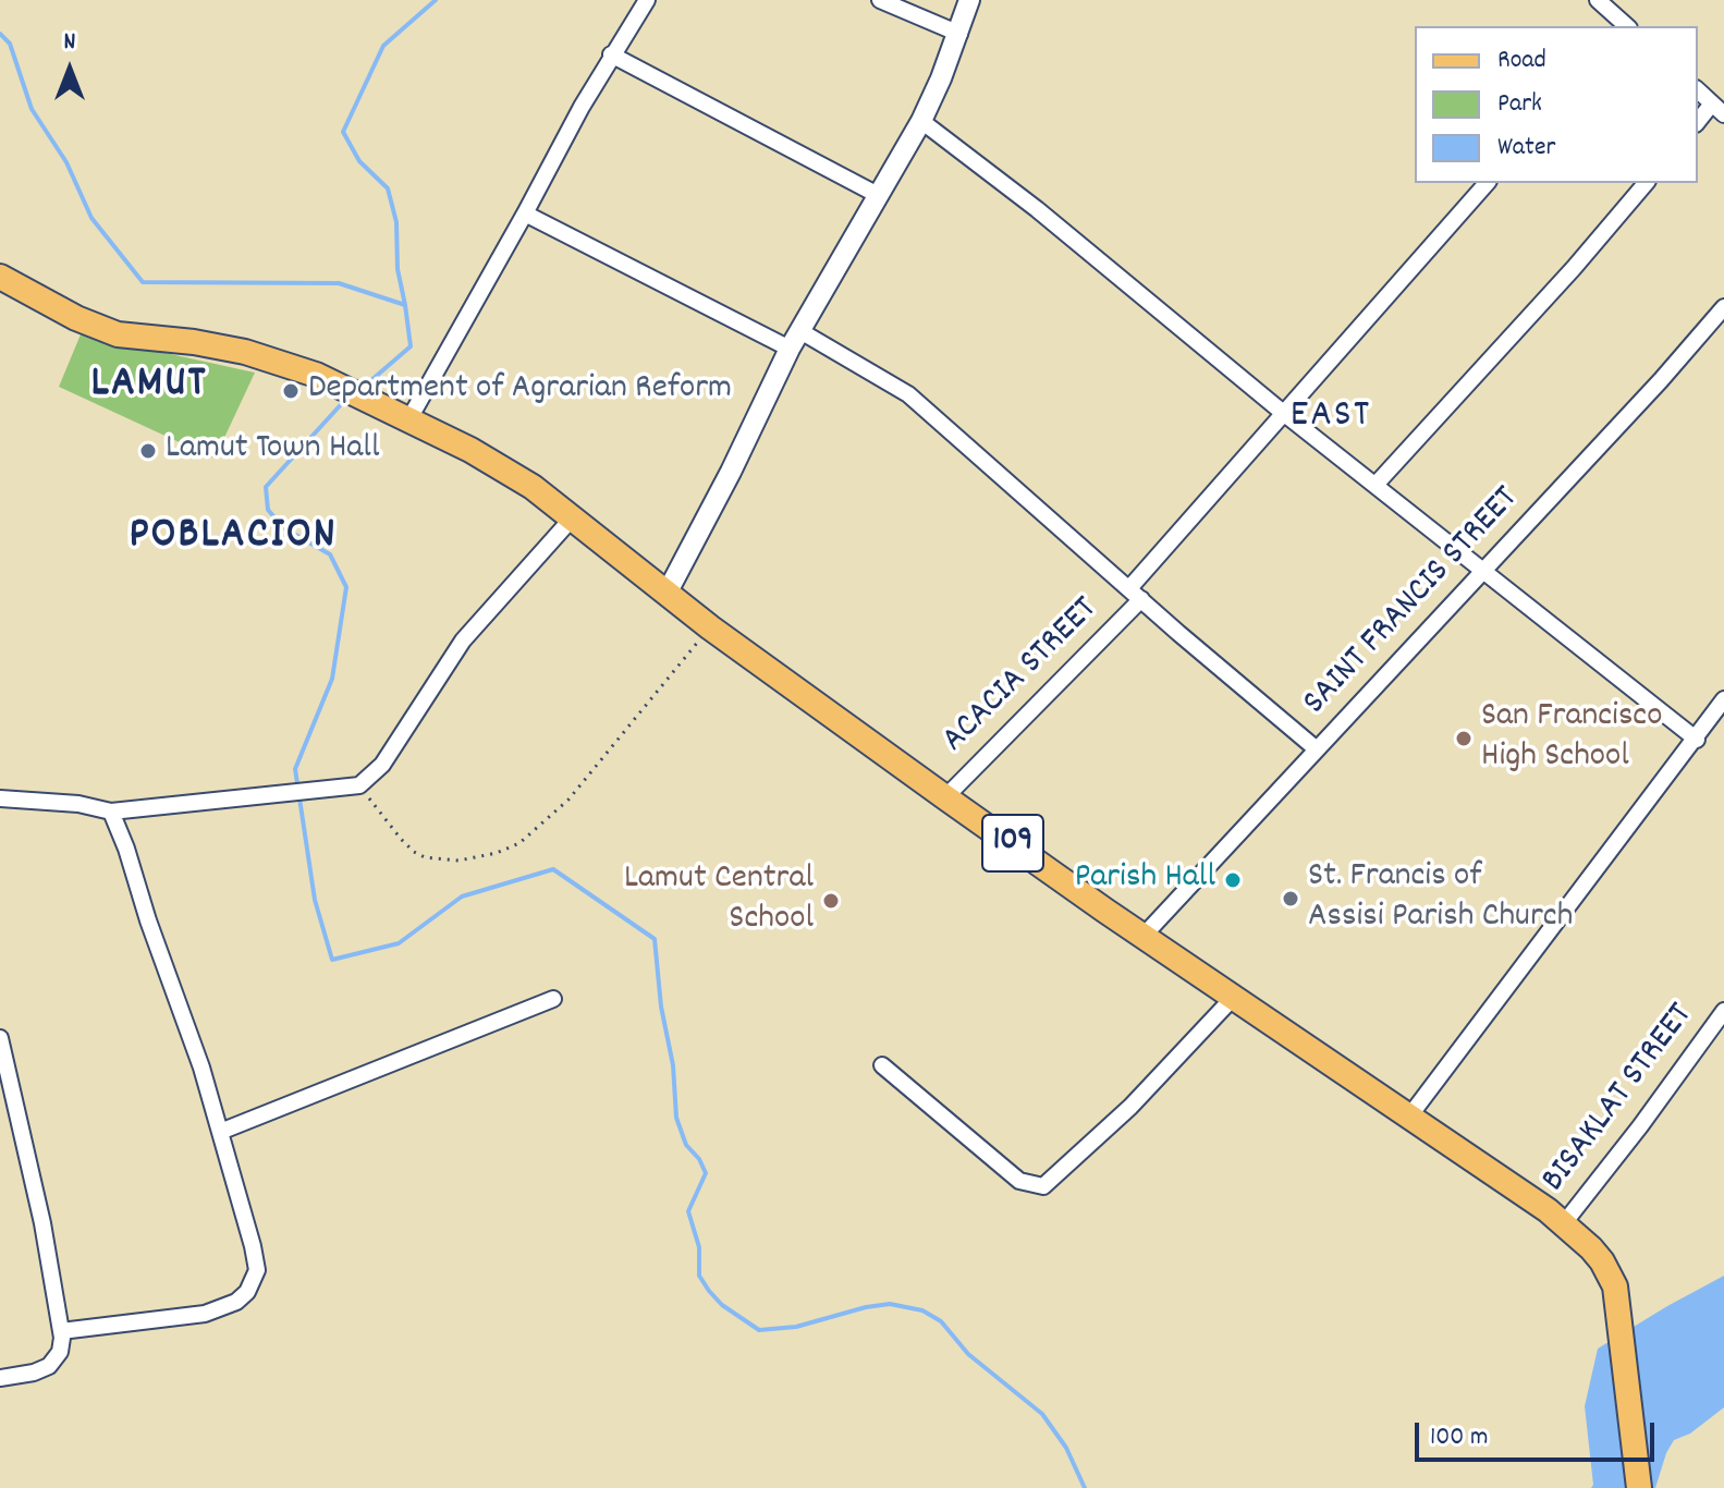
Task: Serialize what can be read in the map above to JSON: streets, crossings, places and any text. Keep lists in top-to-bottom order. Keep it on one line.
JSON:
{"streets":{"main road":["109"],"street":["SAINT FRANCIS STREET","ACACIA STREET","BISAKLAT STREET"]},"crossings":[["SAINT FRANCIS STREET","109"],["ACACIA STREET","109"],["109","BISAKLAT STREET"]],"districts":["LAMUT","EAST","POBLACION"],"places":["Department of Agrarian Reform","Lamut Town Hall","San Francisco High School","Parish Hall","St. Francis of Assisi Parish Church","Lamut Central School"],"legend":["Road","Park","Water"],"scale_bar":"100 m","north":"top"}
